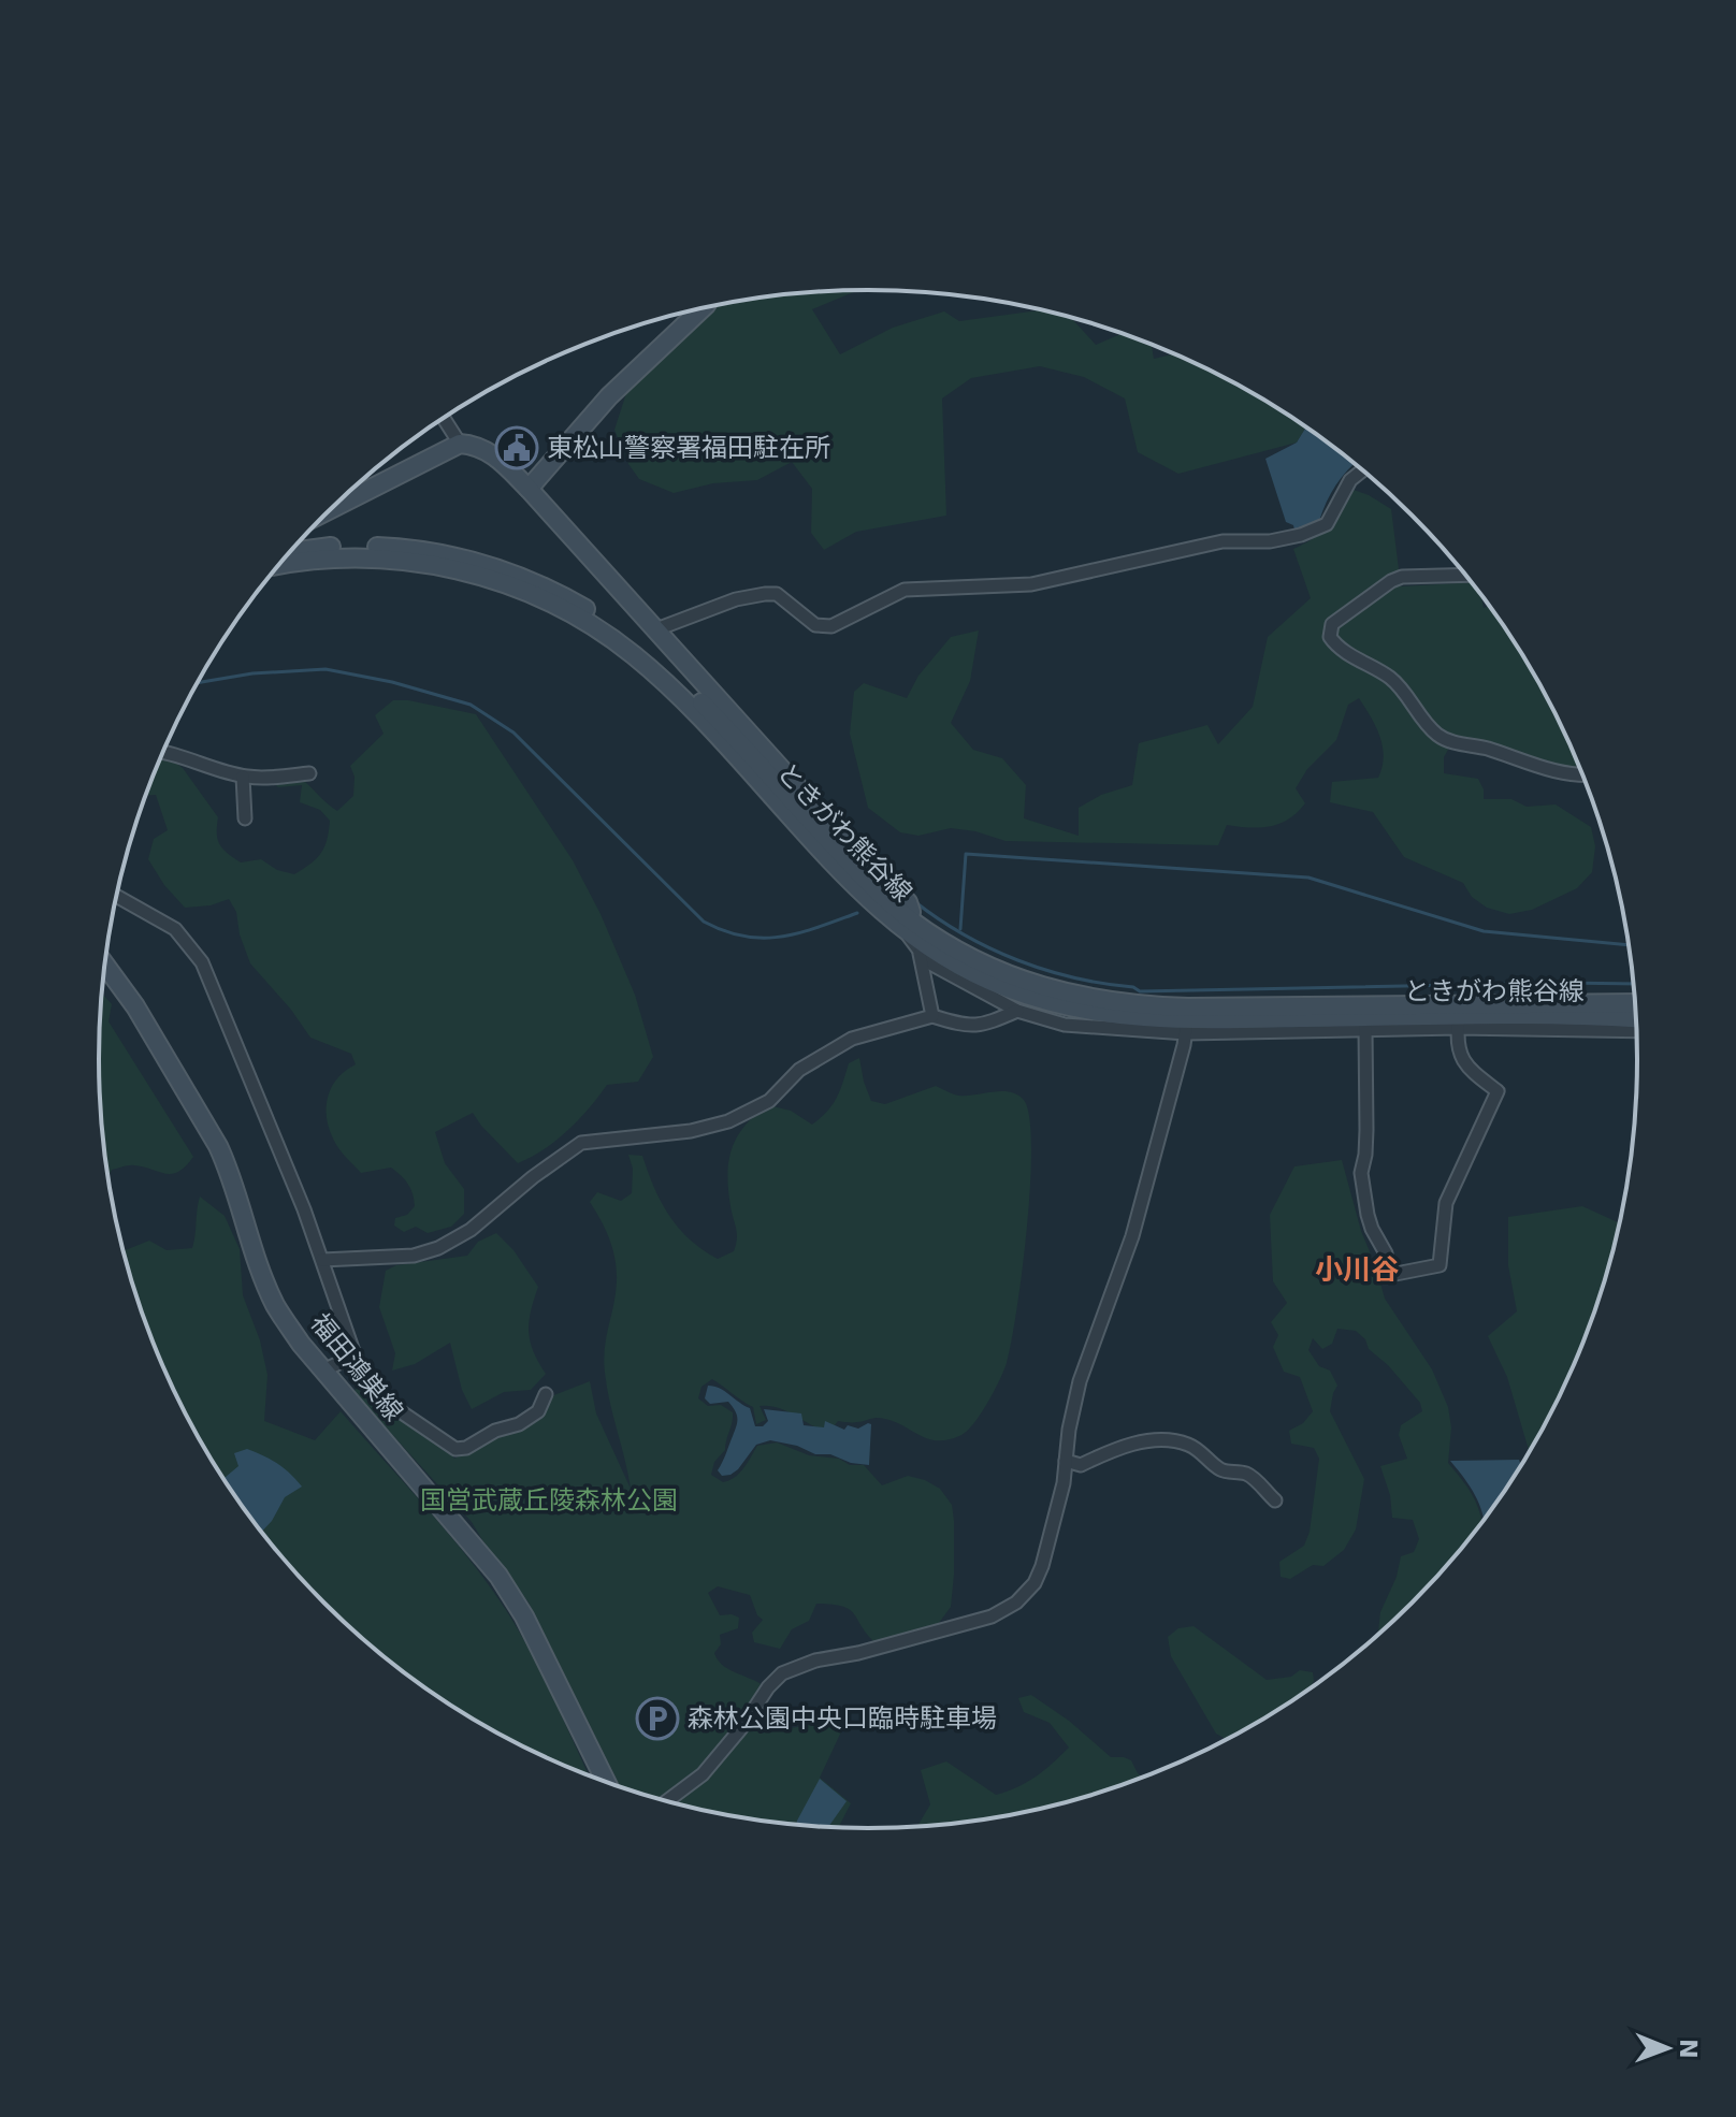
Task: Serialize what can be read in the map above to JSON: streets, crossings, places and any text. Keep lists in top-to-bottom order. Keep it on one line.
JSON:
{"streets":{"main road":["ときがわ熊谷線","福田鴻巣線"]},"districts":["小川谷"],"parks":["国営武蔵丘陵森林公園"],"places":{"public building":["東松山警察署福田駐在所"],"parking":["森林公園中央口臨時駐車場"]},"north":"right"}
